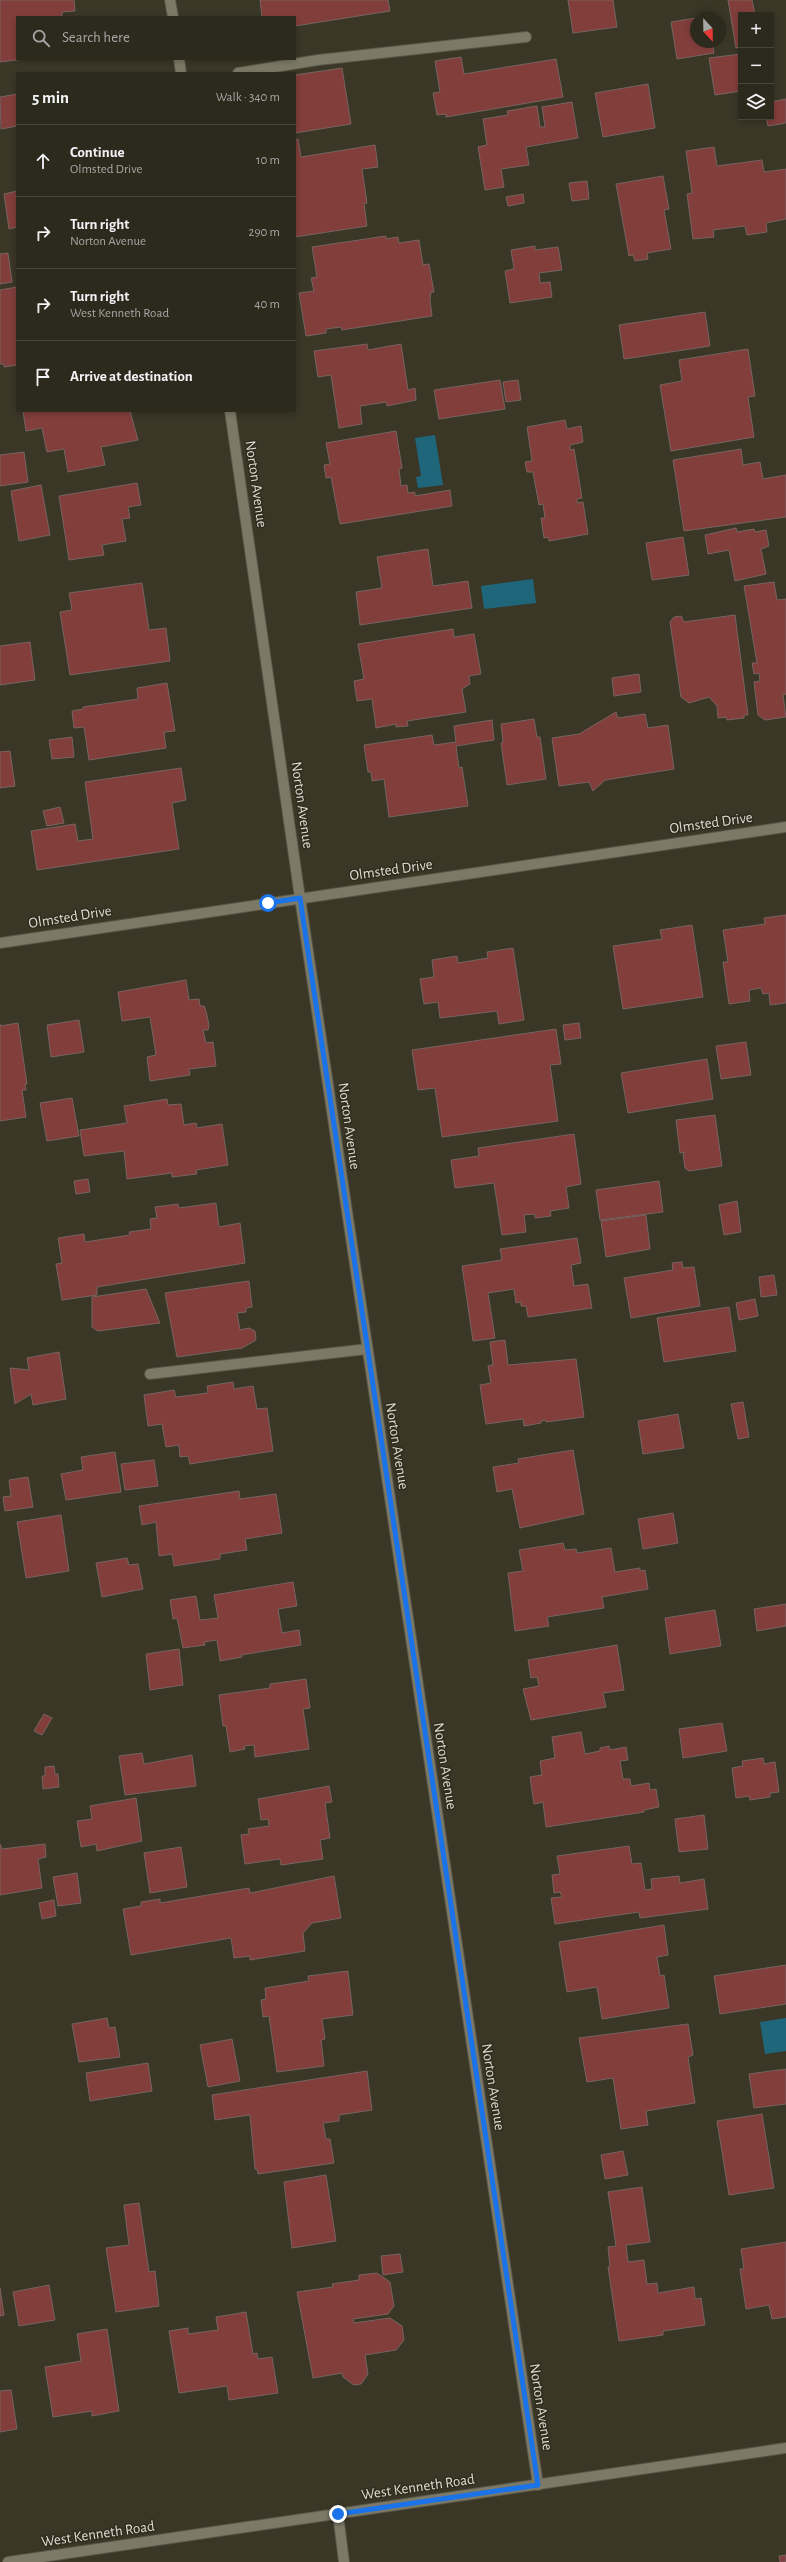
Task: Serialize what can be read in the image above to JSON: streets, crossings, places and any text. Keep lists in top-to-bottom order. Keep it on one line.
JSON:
{"streets":{"street":["Norton Avenue","Olmsted Drive","West Kenneth Road"]},"crossings":[["Norton Avenue","Olmsted Drive"],["Norton Avenue","West Kenneth Road"]],"north":"bottom","page":{"map_buttons":["+","−"],"search":"Search here","heading":["5 min","Walk · 340 m"],"list":[["Continue","Olmsted Drive","10 m"],["Turn right","Norton Avenue","290 m"],["Turn right","West Kenneth Road","40 m"],"Arrive at destination"]}}
